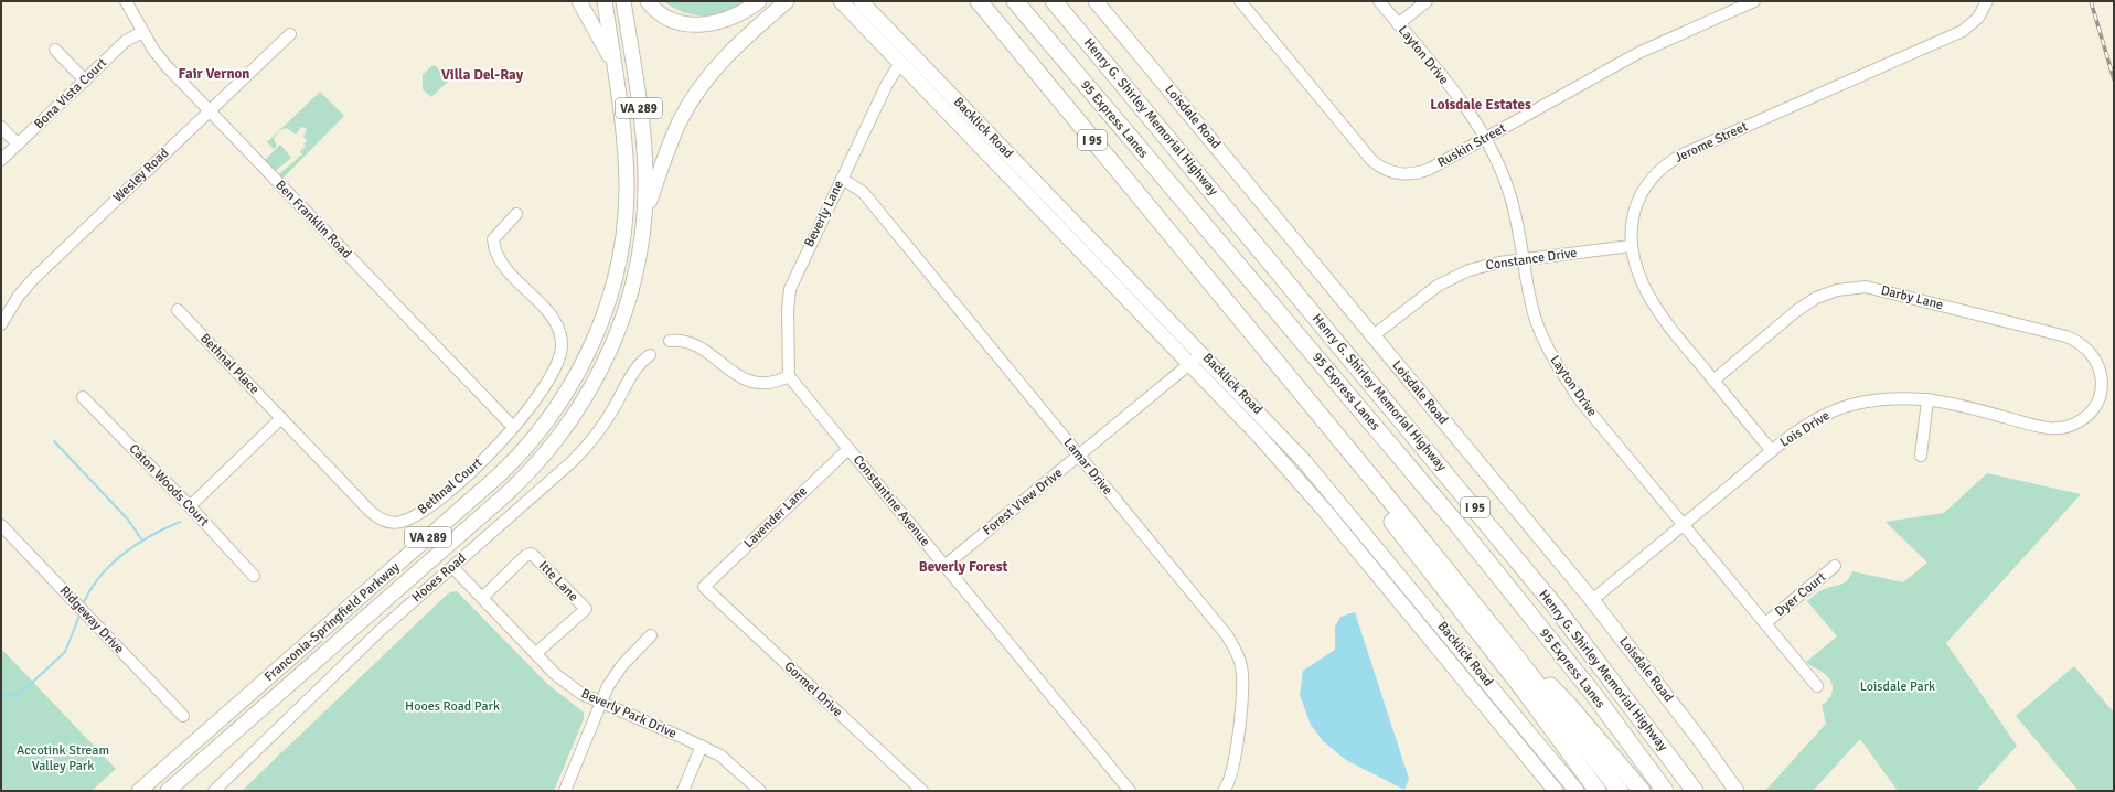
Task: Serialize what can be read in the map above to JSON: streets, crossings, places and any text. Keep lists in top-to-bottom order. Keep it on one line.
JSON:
{"streets":{"highway":["Henry G. Shirley Memorial Highway","95 Express Lanes","I 95"],"main road":["VA 289","Loisdale Road","Backlick Road","Franconia-Springfield Parkway"],"street":["Layton Drive","Bona Vista Court","Jerome Street","Ruskin Street","Wesley Road","Beverly Lane","Ben Franklin Road","Constance Drive","Darby Lane","Bethnal Place","Lois Drive","Lamar Drive","Caton Woods Court","Bethnal Court","Constantine Avenue","Forest View Drive","Lavender Lane","Hooes Road","Itte Lane","Dyer Court","Ridgeway Drive","Gormel Drive","Beverly Park Drive"]},"crossings":[["Layton Drive","Ruskin Street"],["Layton Drive","Constance Drive"],["Layton Drive","Lois Drive"],["Layton Drive","Dyer Court"],["Bona Vista Court","Ben Franklin Road"],["Loisdale Road","Constance Drive"],["Loisdale Road","Lois Drive"],["Backlick Road","Beverly Lane"],["Backlick Road","Forest View Drive"],["Jerome Street","Constance Drive"],["Jerome Street","Darby Lane"],["Jerome Street","Lois Drive"],["Wesley Road","Ben Franklin Road"],["Beverly Lane","Lamar Drive"],["Beverly Lane","Constantine Avenue"],["Ben Franklin Road","Bethnal Court"],["Darby Lane","Lois Drive"],["Bethnal Place","Bethnal Court"],["Lamar Drive","Forest View Drive"],["Constantine Avenue","Forest View Drive"],["Constantine Avenue","Lavender Lane"],["Lavender Lane","Gormel Drive"],["Hooes Road","Beverly Park Drive"],["Itte Lane","Beverly Park Drive"]],"districts":["Fair Vernon","Villa Del-Ray","Loisdale Estates","Beverly Forest"],"parks":["Loisdale Park","Hooes Road Park","Accotink Stream Valley Park"]}
